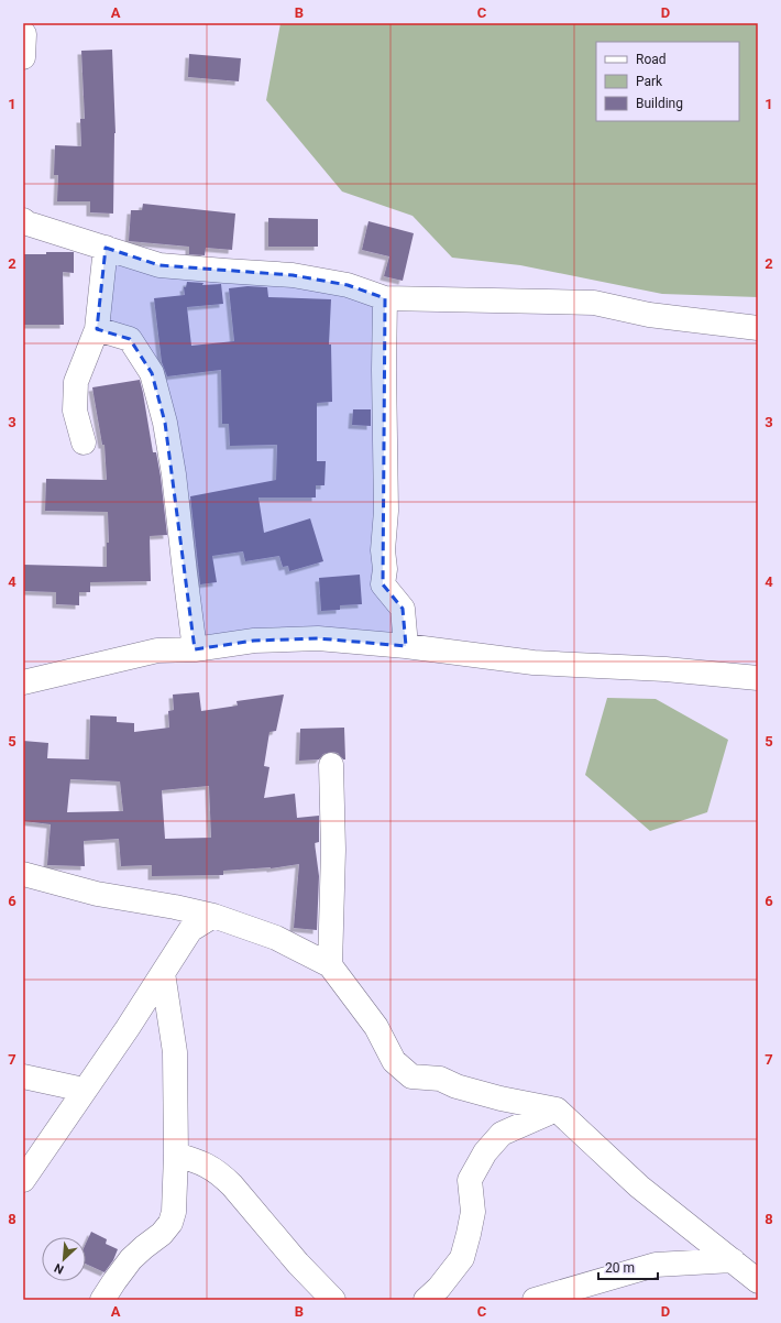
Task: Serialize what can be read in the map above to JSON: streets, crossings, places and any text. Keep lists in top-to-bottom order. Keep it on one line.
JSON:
{"legend":["Road","Park","Building"],"scale_bar":"20 m","north":"bottom left","grid":{"columns":["A","B","C","D"],"rows":["1","2","3","4","5","6","7","8"]}}
